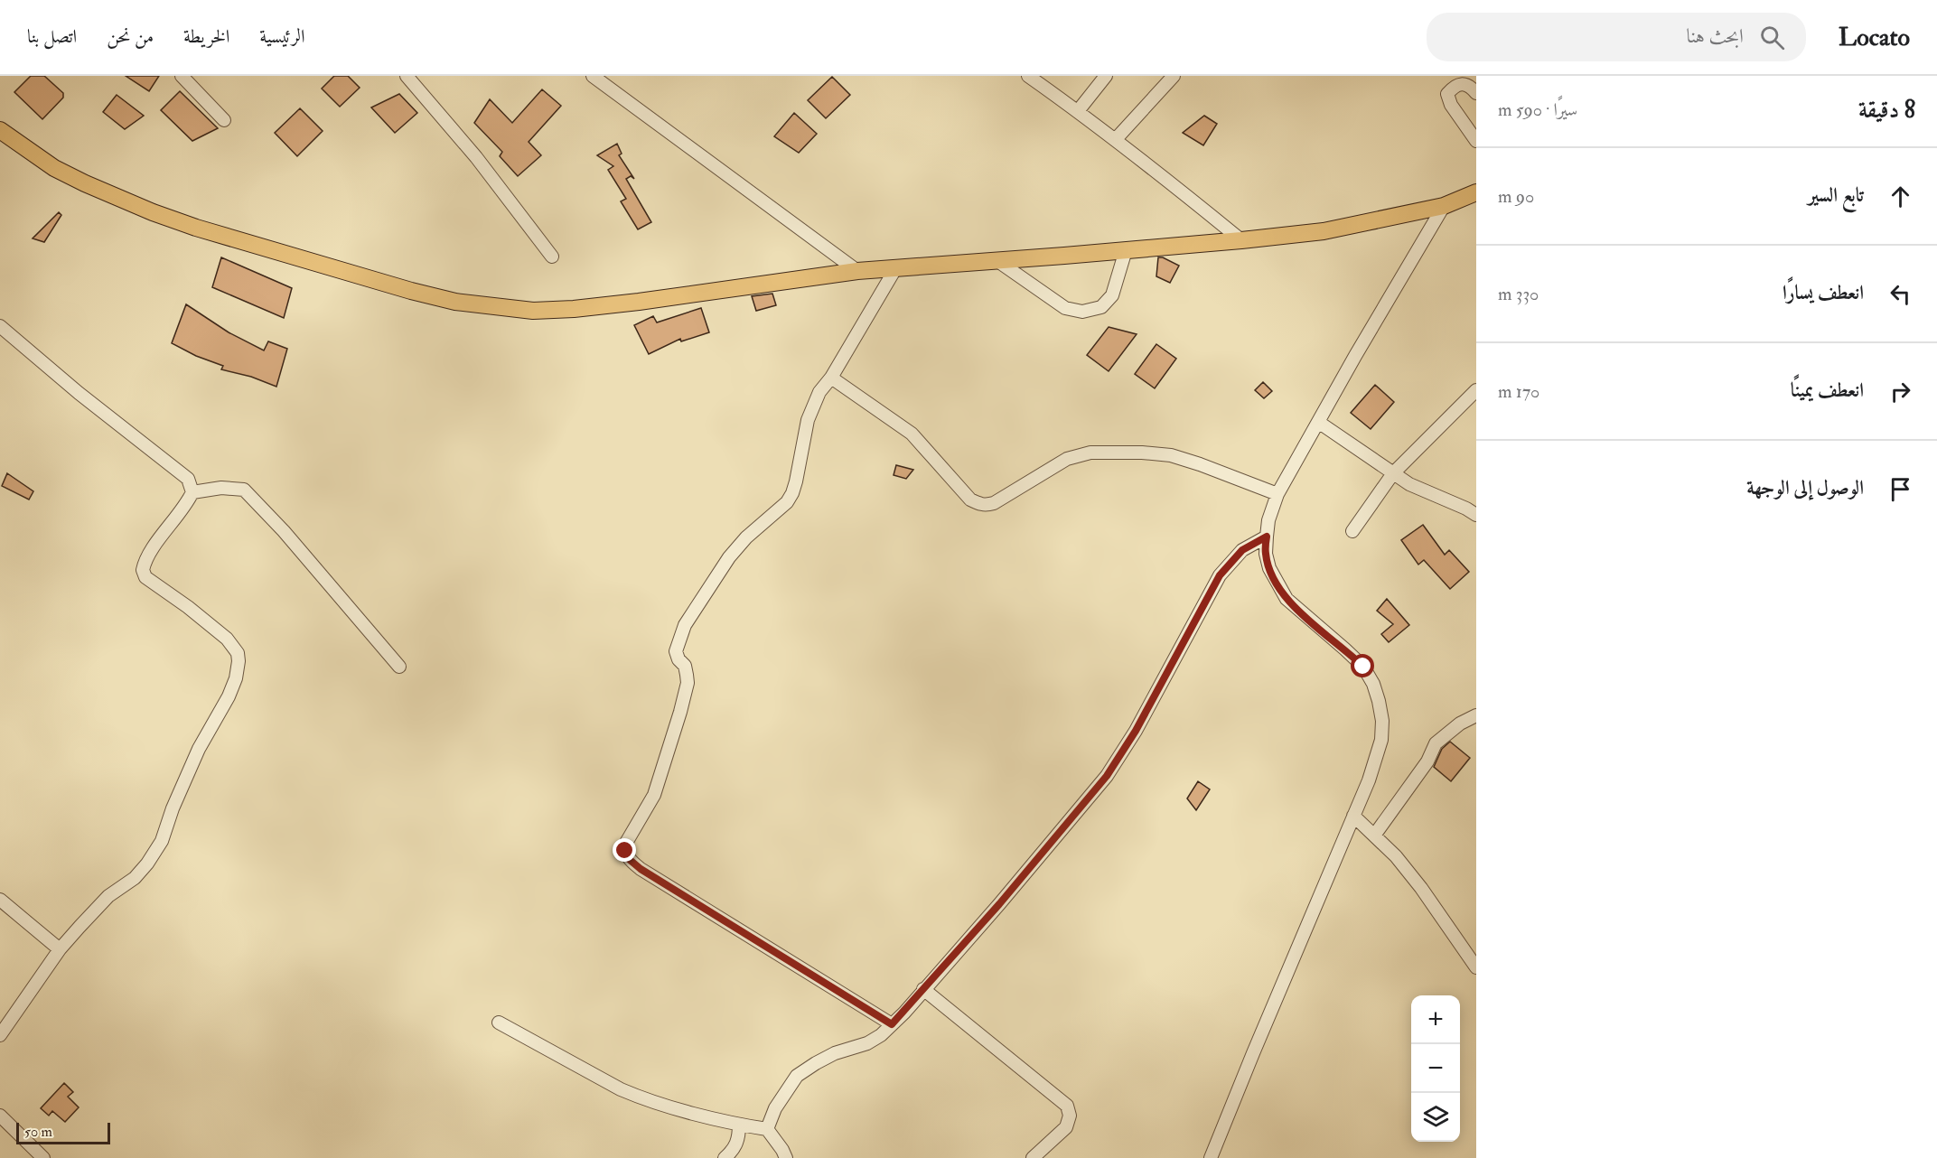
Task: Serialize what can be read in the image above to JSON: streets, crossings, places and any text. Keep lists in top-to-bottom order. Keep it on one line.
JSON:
{"scale_bar":"50 m","page":{"header":"Locato","search":"ابحث هنا","nav":["الرئيسية","الخريطة","من نحن","اتصل بنا"],"heading":["8 دقيقة","سيرًا · 590 m"],"list":[["تابع السير","90 m"],["انعطف يسارًا","330 m"],["انعطف يمينًا","170 m"],"الوصول إلى الوجهة"],"map_buttons":["+","−"],"scale":"50 m"}}
